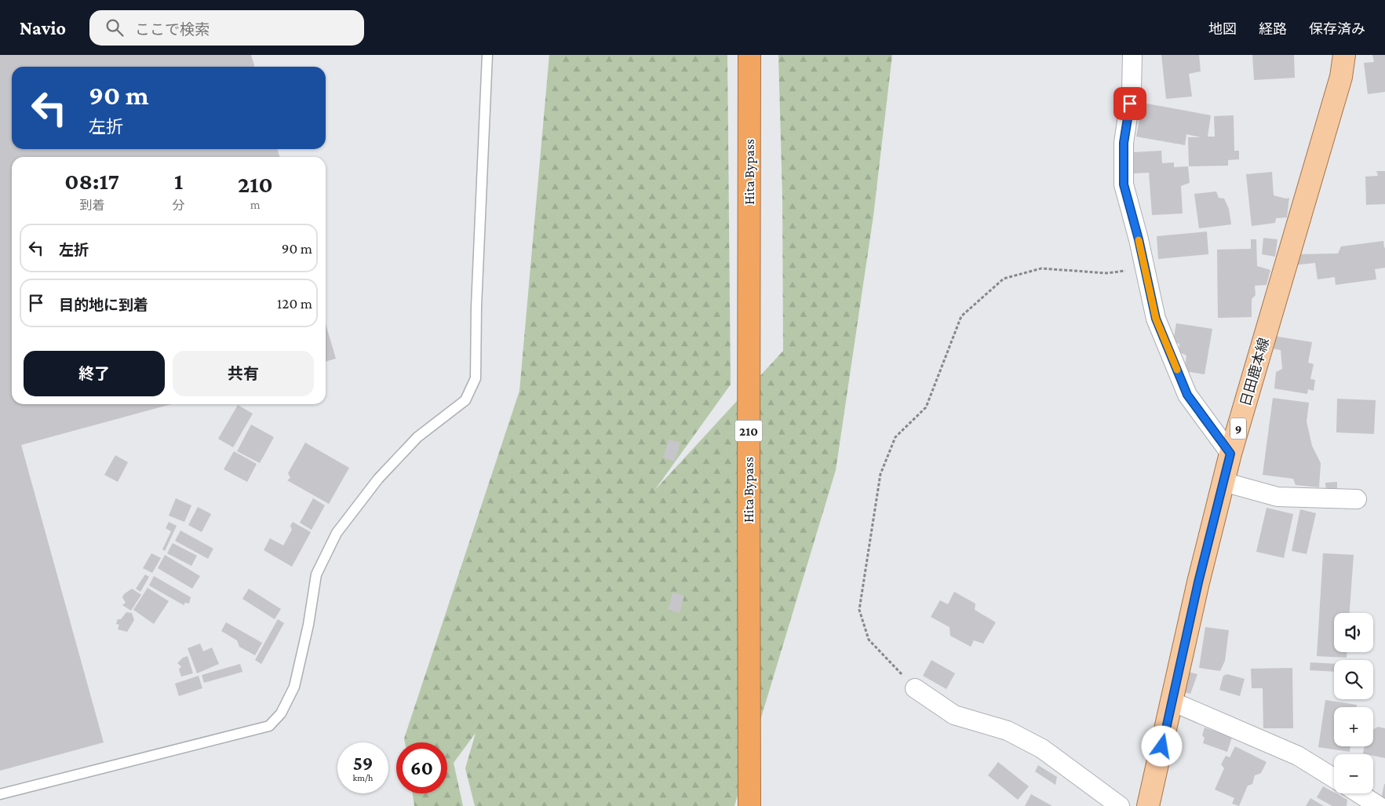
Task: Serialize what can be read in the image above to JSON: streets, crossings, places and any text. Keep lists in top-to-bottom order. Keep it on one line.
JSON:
{"streets":{"highway":["Hita Bypass","210"],"main road":["日田鹿本線","9"]},"page":{"header":"Navio","search":"ここで検索","nav":["地図","経路","保存済み"],"turn":["90 m","左折"],"eta":["08:17","到着","1","分","210","m"],"list":[{"name":"左折","value":"90 m"},{"name":"目的地に到着","value":"120 m"}],"buttons":["終了","共有"],"map_buttons":["+","−"],"speed":"59 km/h","limit":"60"}}
